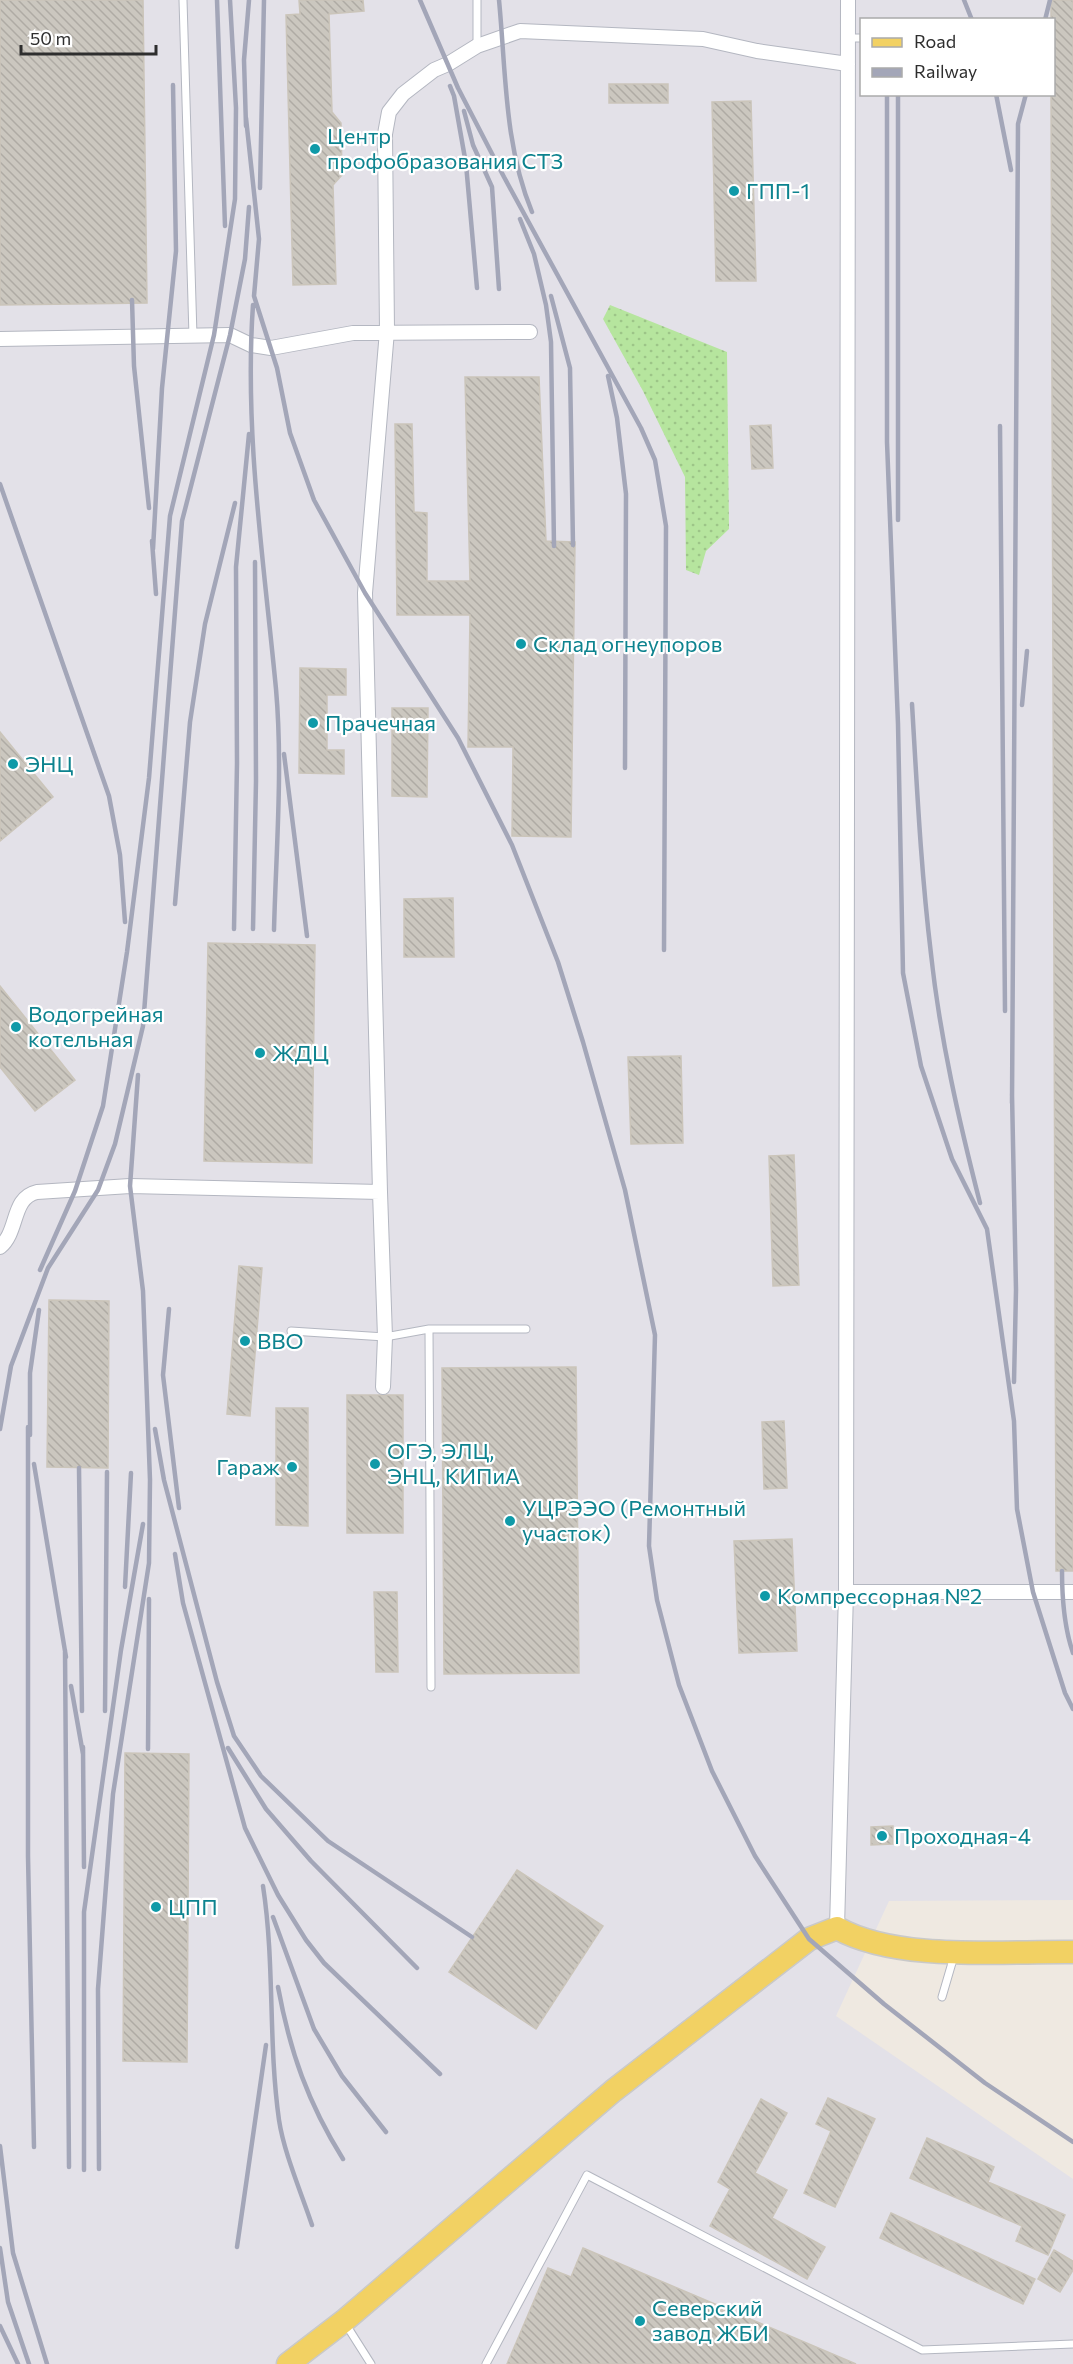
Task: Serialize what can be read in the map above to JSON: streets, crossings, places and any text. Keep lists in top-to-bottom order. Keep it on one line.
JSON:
{"places":["Центр профобразования СТЗ","ГПП-1","Склад огнеупоров","Прачечная","ЭНЦ","Водогрейная котельная","ЖДЦ","ВВО","ОГЭ, ЭЛЦ, ЭНЦ, КИПиА","Гараж","УЦРЭЭО (Ремонтный участок)","Компрессорная №2","Проходная-4","ЦПП","Северский завод ЖБИ"],"legend":["Road","Railway"],"scale_bar":"50 m"}
